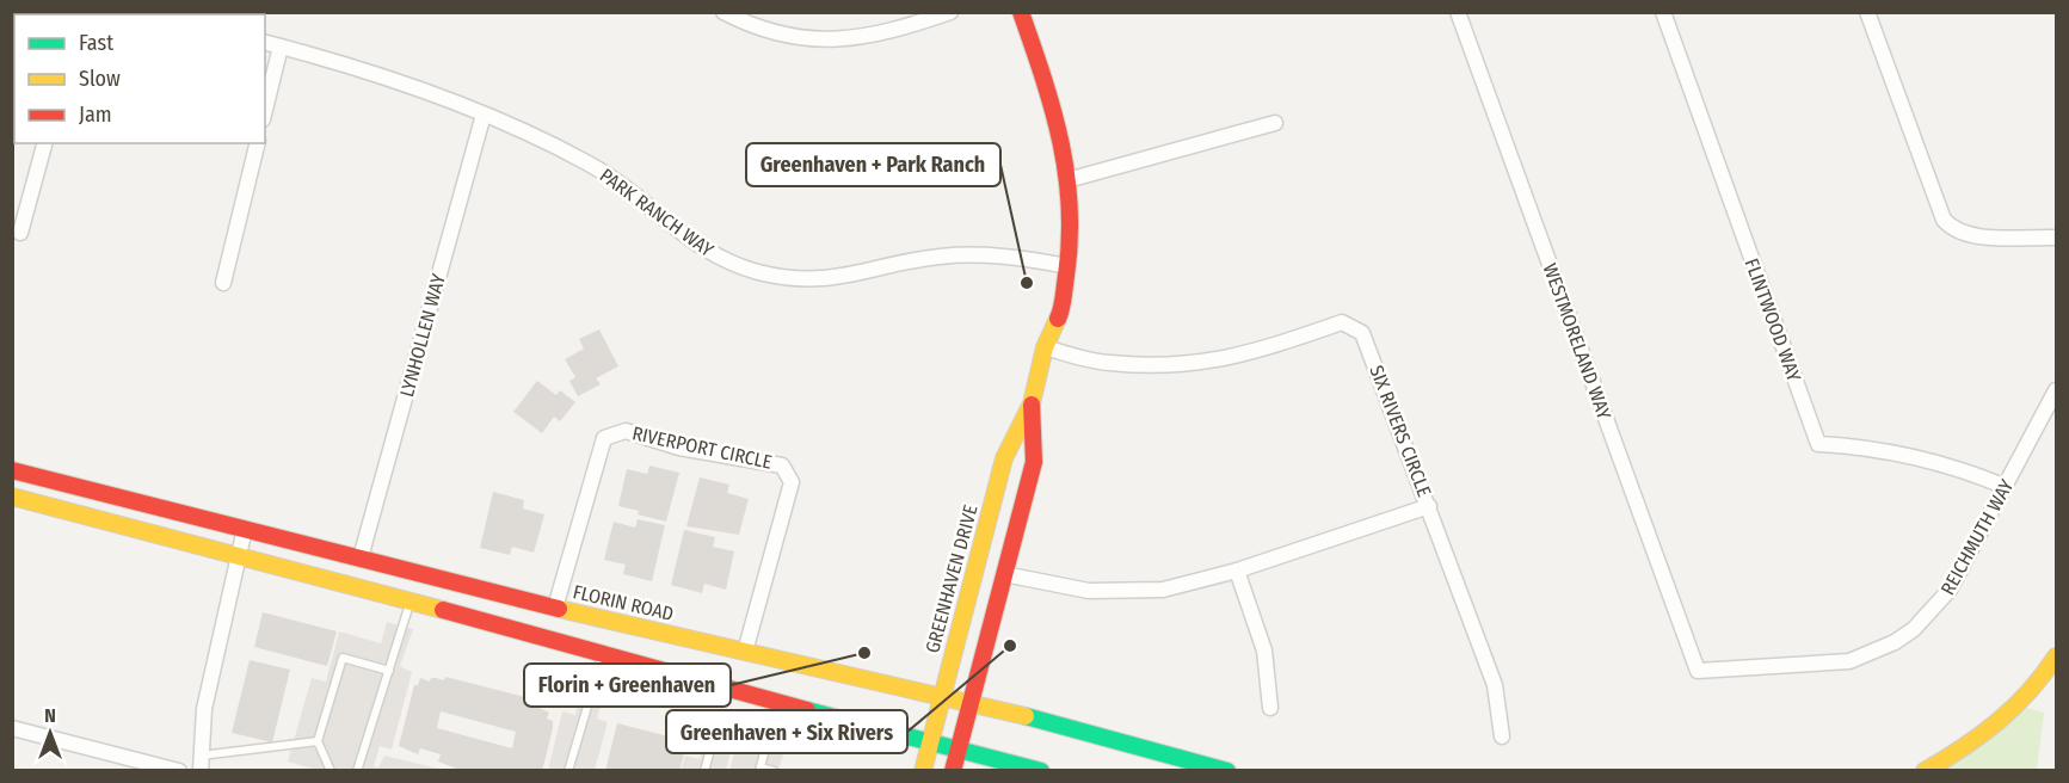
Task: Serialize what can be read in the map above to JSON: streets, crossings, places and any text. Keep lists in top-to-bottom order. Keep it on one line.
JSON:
{"streets":{"main road":["GREENHAVEN DRIVE","FLORIN ROAD"],"street":["PARK RANCH WAY","FLINTWOOD WAY","LYNHOLLEN WAY","WESTMORELAND WAY","SIX RIVERS CIRCLE","RIVERPORT CIRCLE","REICHMUTH WAY"]},"crossings":[["PARK RANCH WAY","LYNHOLLEN WAY"],["PARK RANCH WAY","GREENHAVEN DRIVE"],["FLINTWOOD WAY","REICHMUTH WAY"],["LYNHOLLEN WAY","FLORIN ROAD"],["WESTMORELAND WAY","REICHMUTH WAY"],["SIX RIVERS CIRCLE","GREENHAVEN DRIVE"],["RIVERPORT CIRCLE","FLORIN ROAD"],["GREENHAVEN DRIVE","FLORIN ROAD"]],"places":["Greenhaven + Park Ranch","Greenhaven + Six Rivers","Florin + Greenhaven"],"legend":["Fast","Slow","Jam"],"north":"top"}
